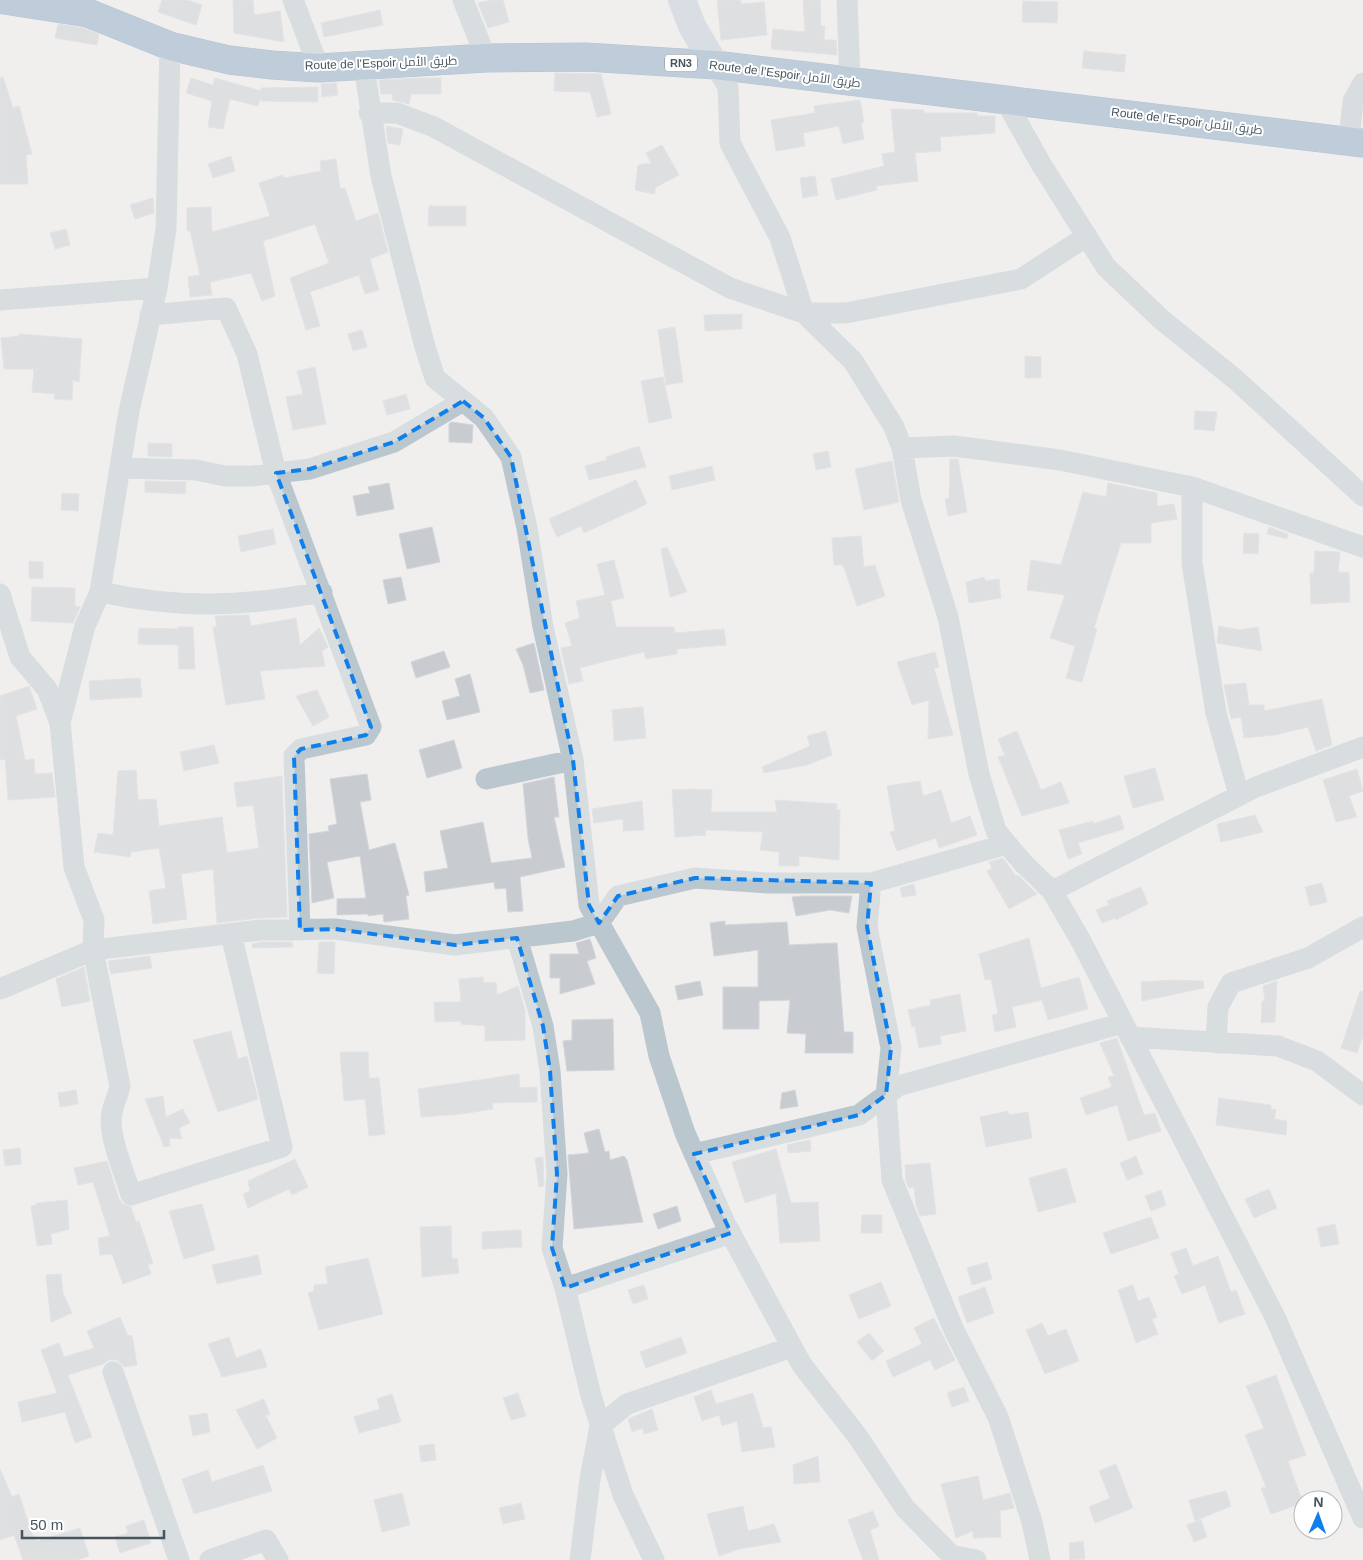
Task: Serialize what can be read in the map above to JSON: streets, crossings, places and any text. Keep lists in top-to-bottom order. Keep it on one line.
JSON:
{"streets":{"highway":["Route de l’Espoir طريق الأمل","RN3"]},"scale_bar":"50 m","north":"top"}
